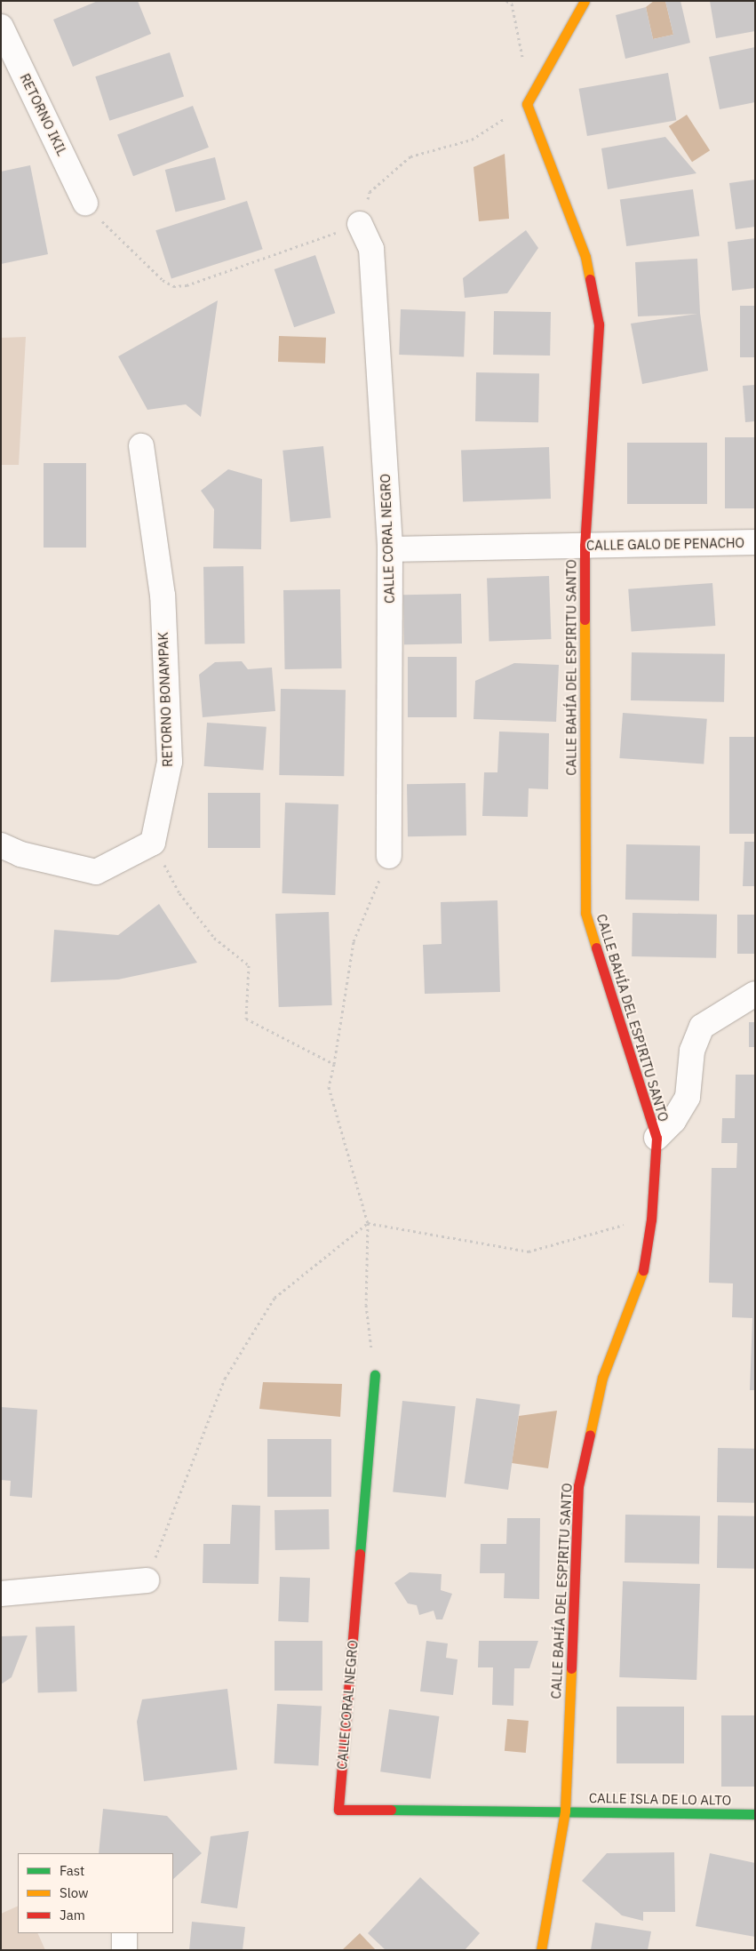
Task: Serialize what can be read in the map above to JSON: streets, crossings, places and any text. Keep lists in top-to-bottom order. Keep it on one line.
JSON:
{"streets":{"street":["RETORNO IKIL","CALLE CORAL NEGRO","CALLE GALO DE PENACHO","CALLE BAHÍA DEL ESPIRITU SANTO","RETORNO BONAMPAK","CALLE ISLA DE LO ALTO"]},"crossings":[["CALLE CORAL NEGRO","CALLE GALO DE PENACHO"],["CALLE CORAL NEGRO","CALLE BAHÍA DEL ESPIRITU SANTO"],["CALLE CORAL NEGRO","CALLE ISLA DE LO ALTO"],["CALLE GALO DE PENACHO","CALLE BAHÍA DEL ESPIRITU SANTO"],["CALLE BAHÍA DEL ESPIRITU SANTO","CALLE ISLA DE LO ALTO"]],"legend":["Fast","Slow","Jam"]}
